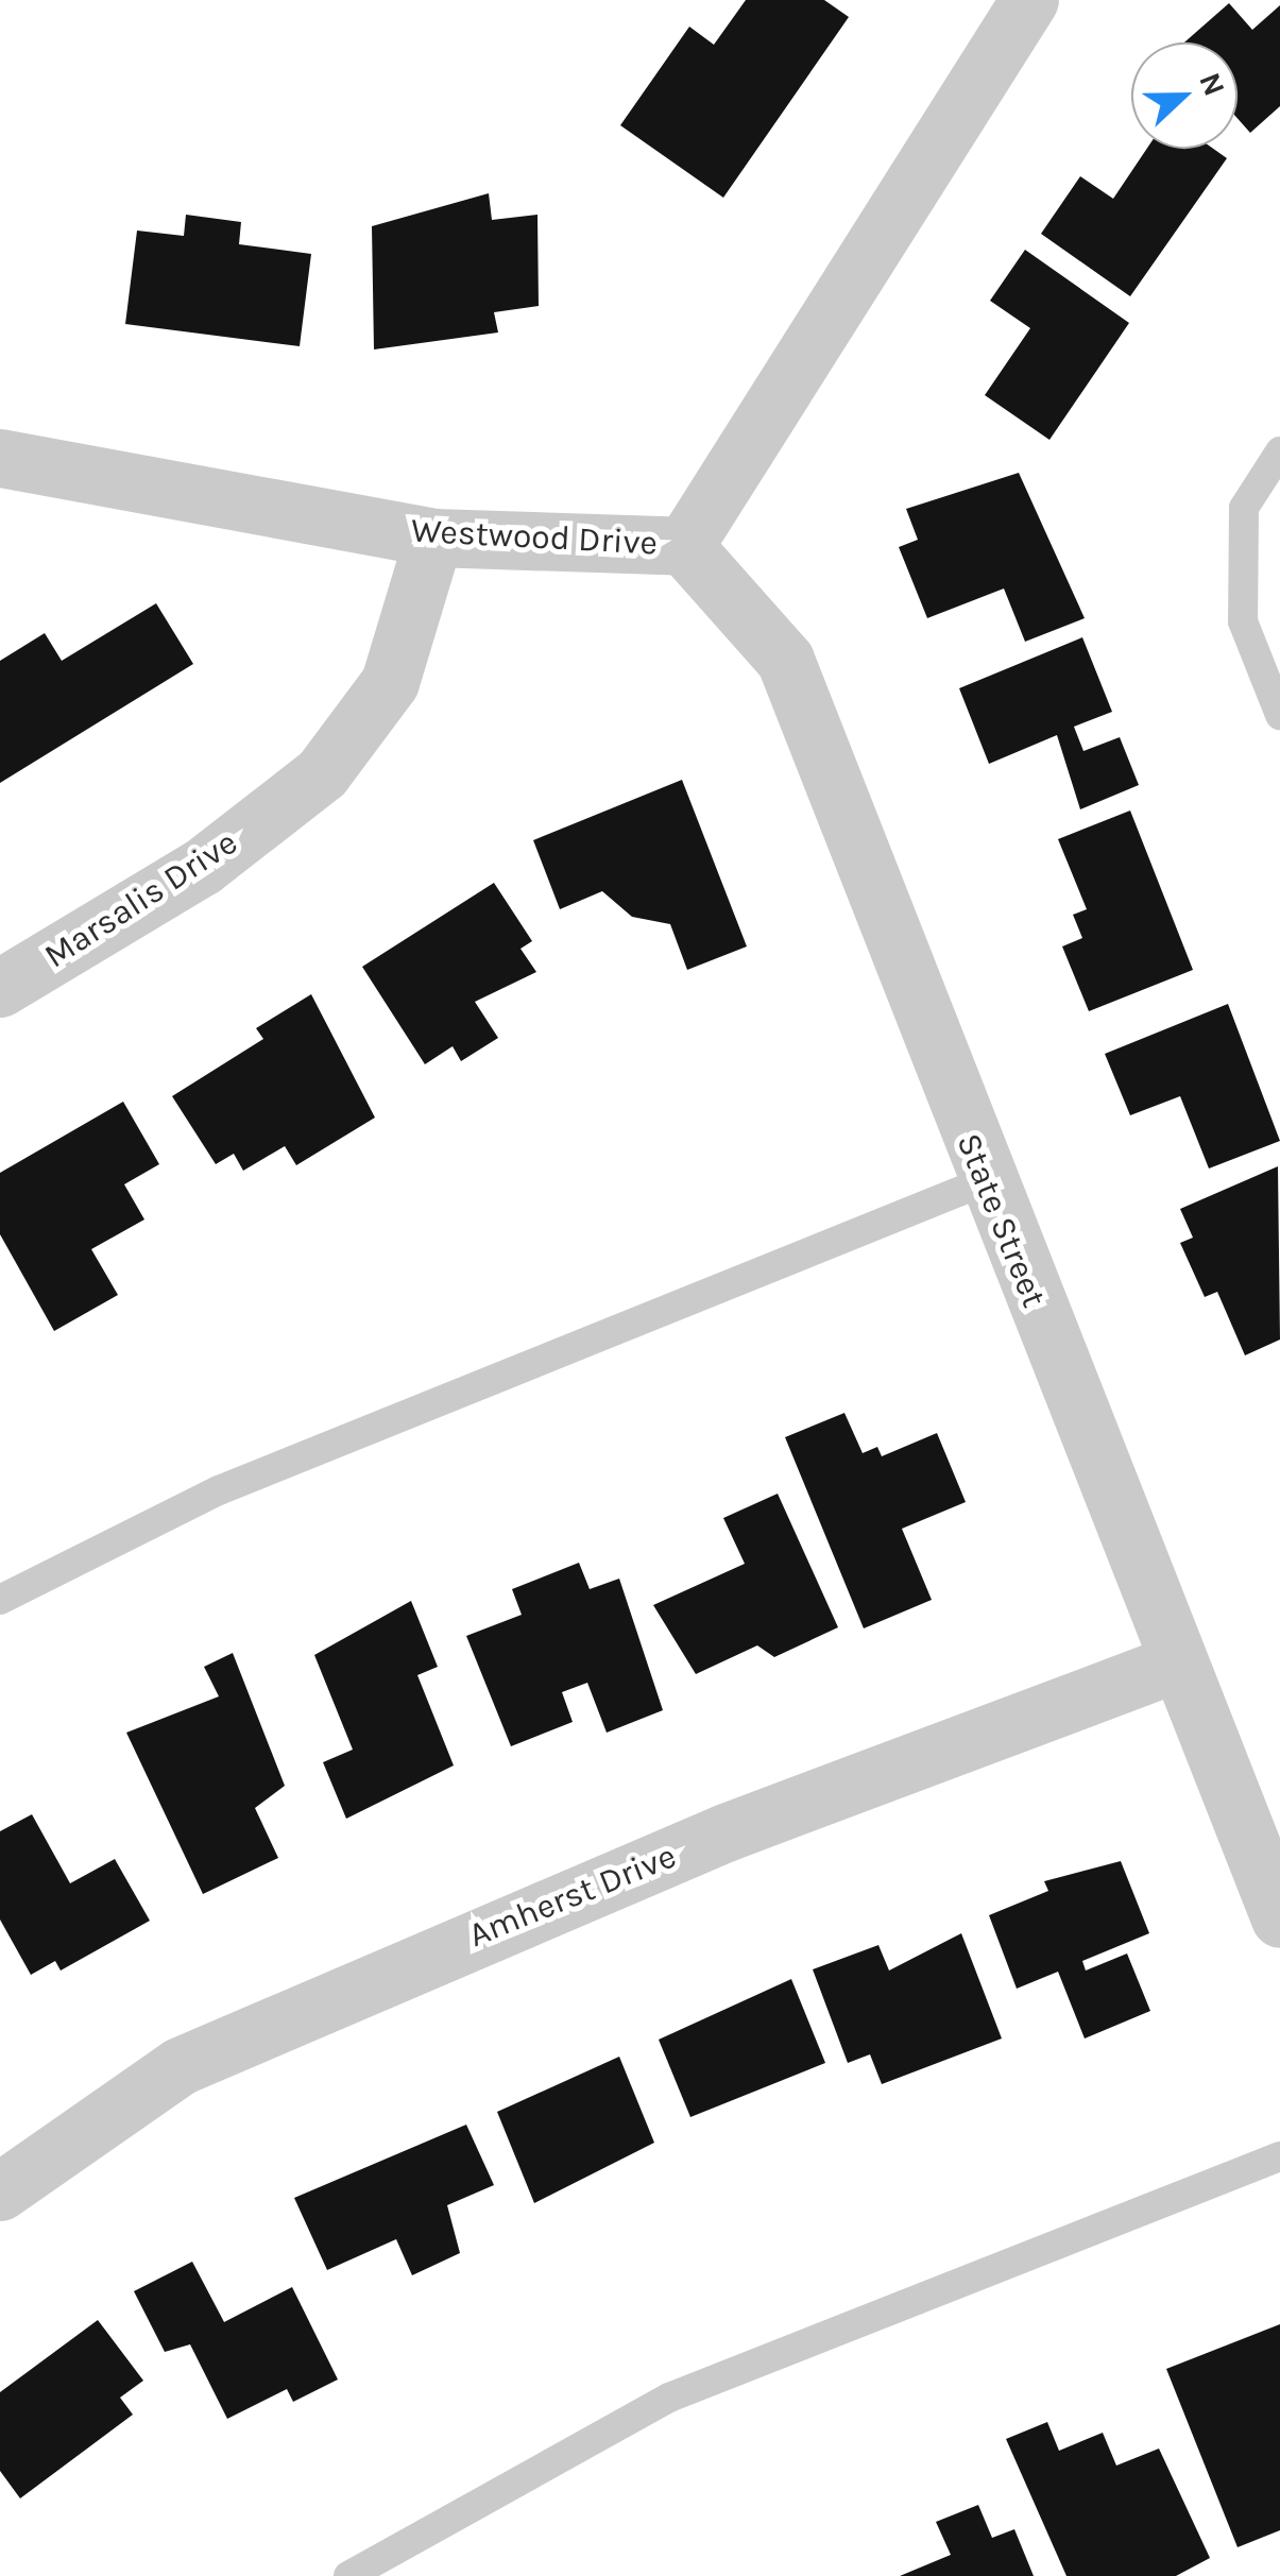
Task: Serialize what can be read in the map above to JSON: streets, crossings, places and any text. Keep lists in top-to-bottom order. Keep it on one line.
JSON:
{"streets":{"street":["Westwood Drive","Marsalis Drive","State Street","Amherst Drive"]},"crossings":[["Westwood Drive","Marsalis Drive"],["Westwood Drive","State Street"],["State Street","Amherst Drive"]],"north":"right"}
